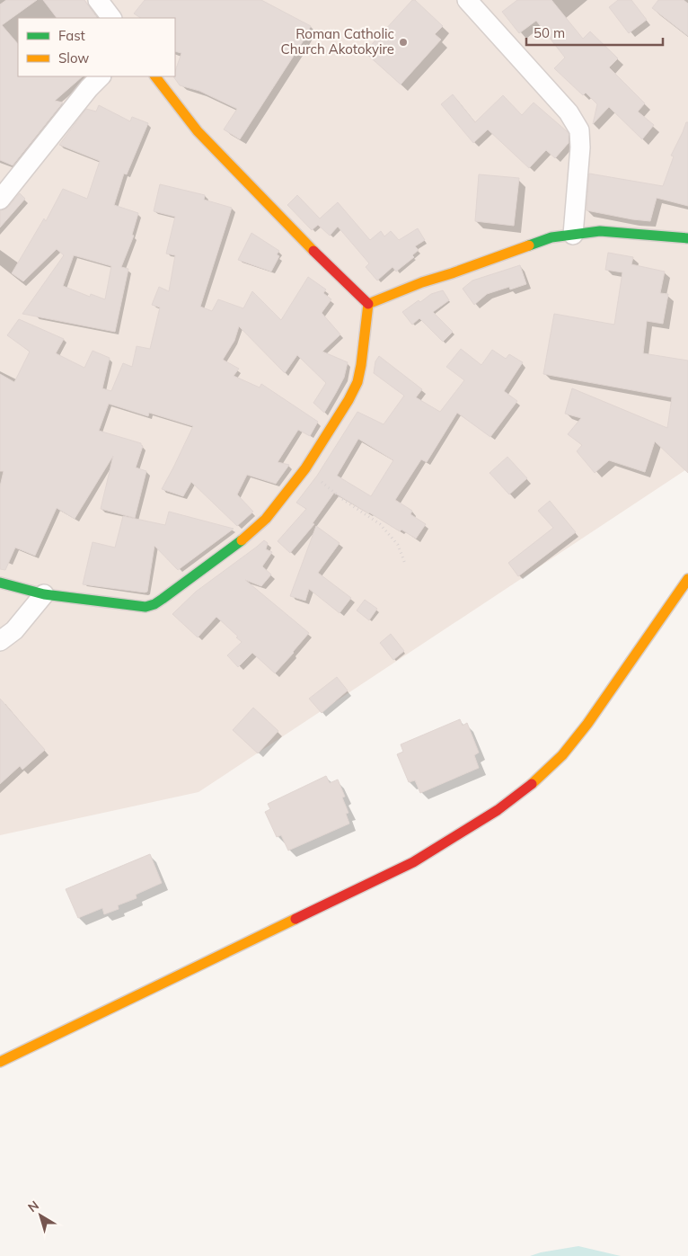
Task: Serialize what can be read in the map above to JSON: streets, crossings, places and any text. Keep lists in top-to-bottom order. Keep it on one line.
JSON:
{"places":["Roman Catholic Church Akotokyire"],"legend":["Fast","Slow"],"scale_bar":"50 m","north":"top left"}
